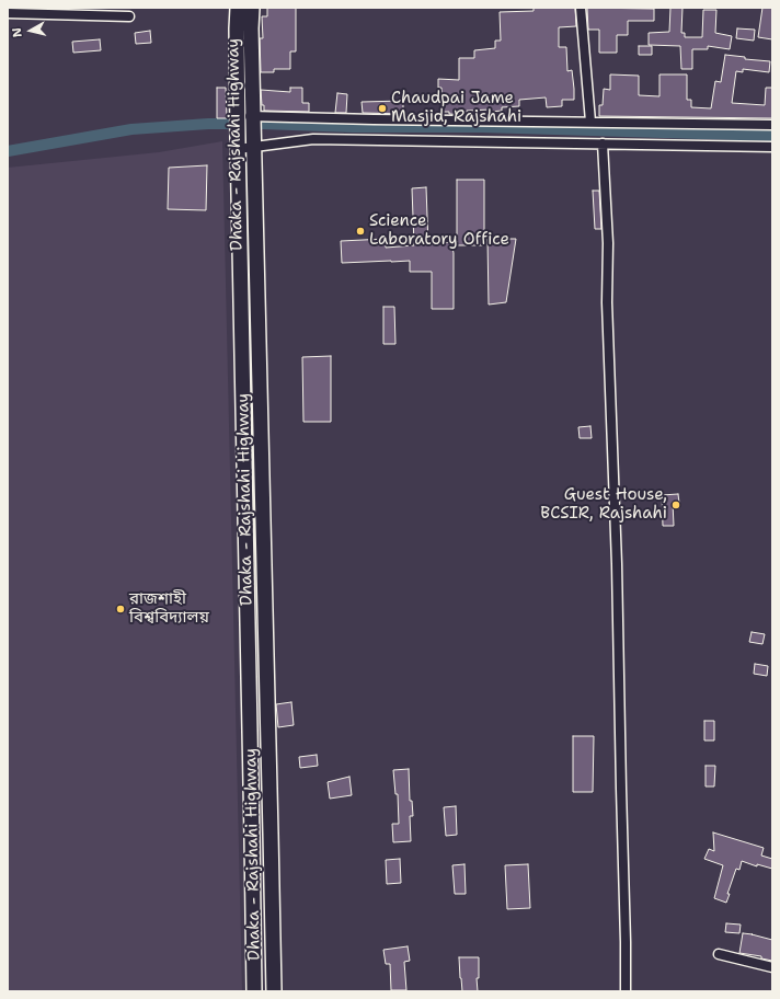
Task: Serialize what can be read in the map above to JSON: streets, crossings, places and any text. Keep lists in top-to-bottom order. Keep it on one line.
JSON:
{"streets":{"highway":["Dhaka - Rajshahi Highway"]},"places":["Chaudpai Jame Masjid, Rajshahi","Science Laboratory Office","Guest House, BCSIR, Rajshahi","রাজশাহী বিশ্ববিদ্যালয়"],"north":"left"}
